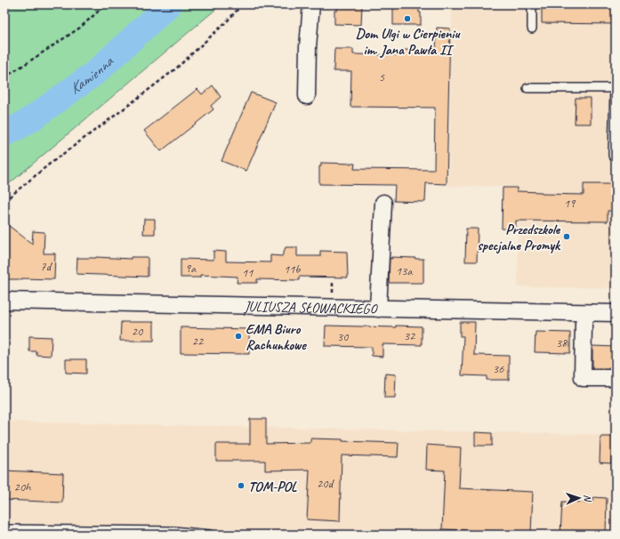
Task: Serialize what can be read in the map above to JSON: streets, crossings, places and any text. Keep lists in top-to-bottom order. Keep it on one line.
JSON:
{"streets":{"street":["JULIUSZA SŁOWACKIEGO"]},"water":["Kamienna"],"places":["Dom Ulgi w Cierpieniu im. Jana Pawła II","Przedszkole specjalne Promyk","EMA Biuro Rachunkowe","TOM-POL"],"house_numbers":["5","19","7d","9a","11b","13a","11","20","32","30","22","38","36","20d","20h"],"north":"right"}
